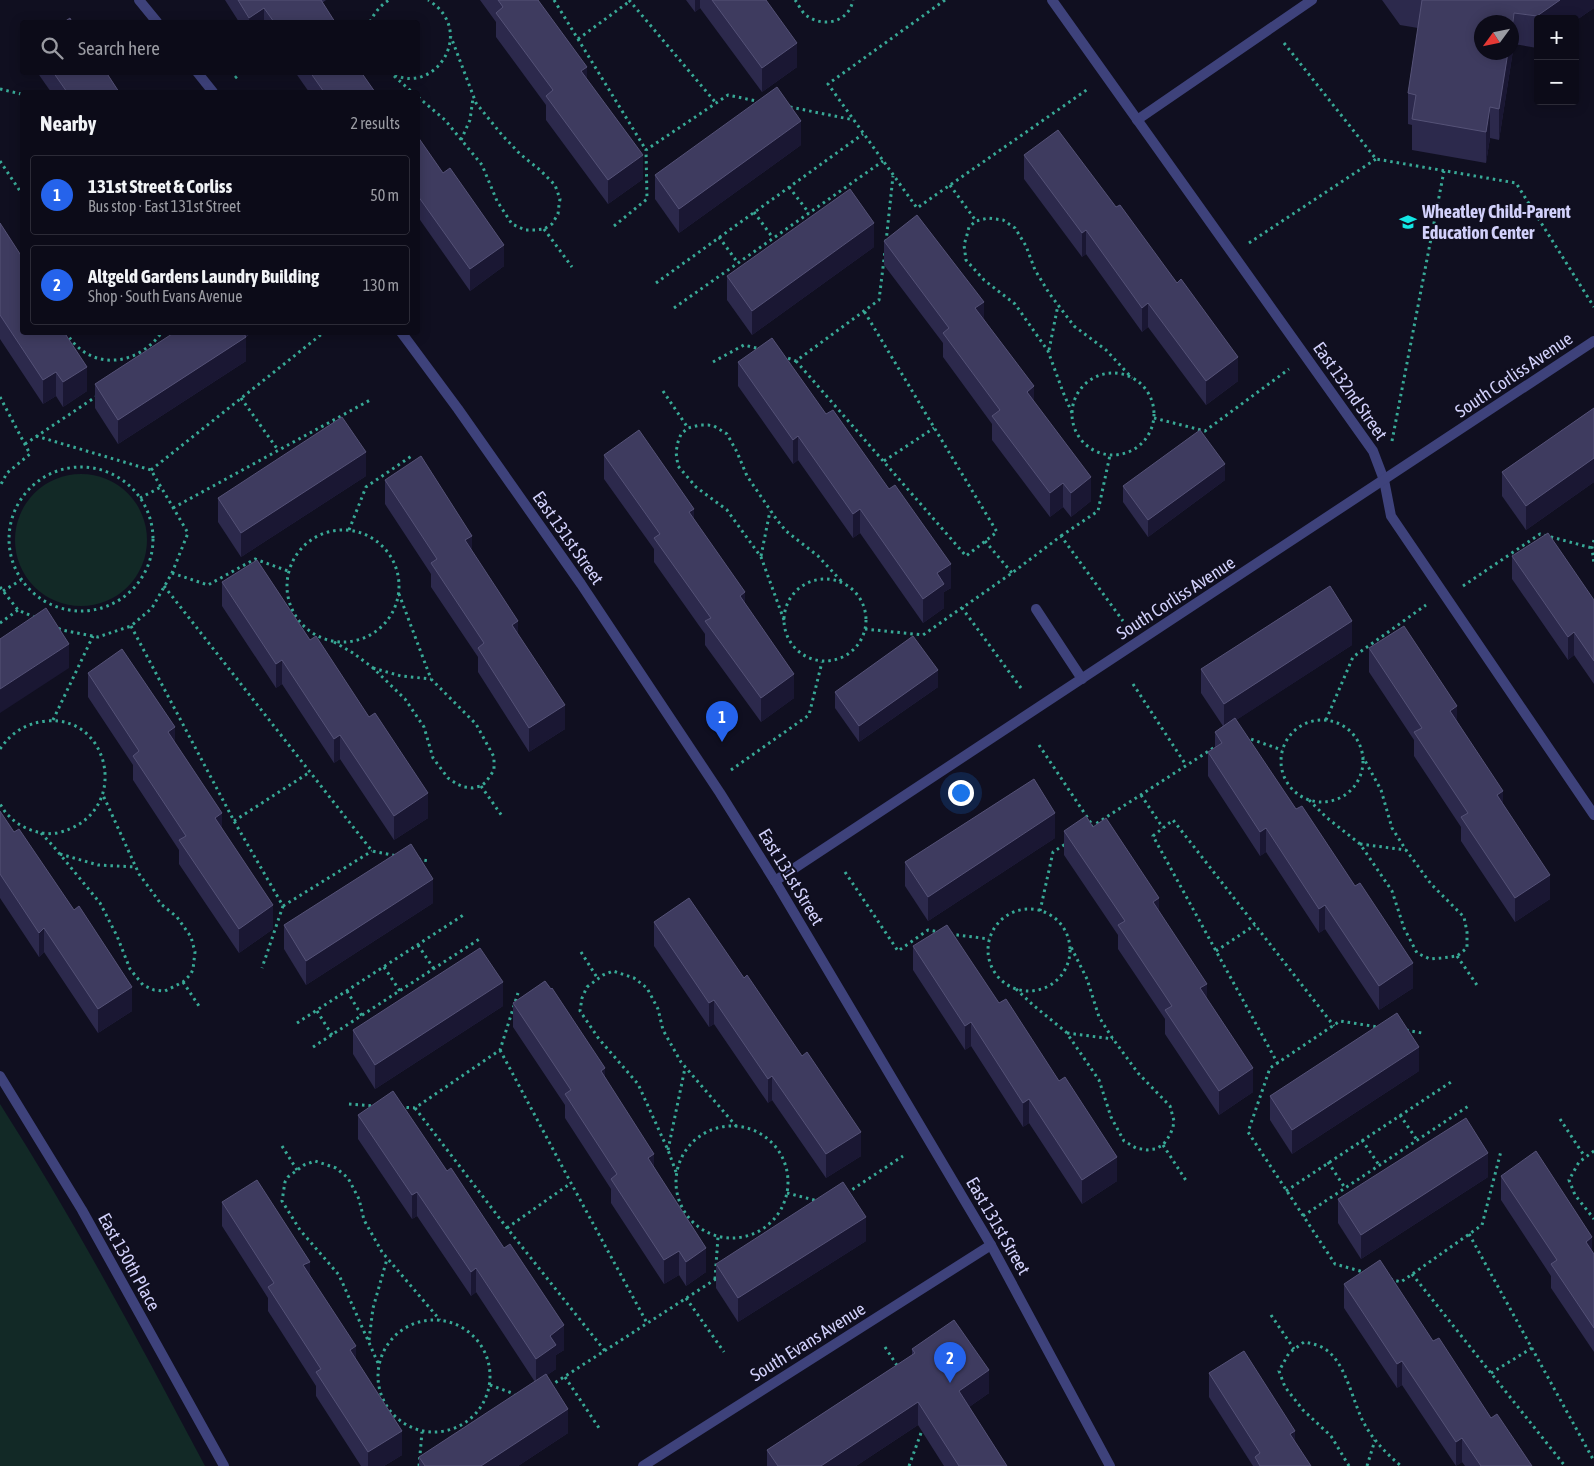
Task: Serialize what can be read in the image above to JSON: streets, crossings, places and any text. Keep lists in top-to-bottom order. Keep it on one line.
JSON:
{"streets":{"street":["South Corliss Avenue","East 132nd Street","East 131st Street","East 130th Place","South Evans Avenue"]},"crossings":[["South Corliss Avenue","East 132nd Street"],["South Corliss Avenue","East 131st Street"],["East 131st Street","South Evans Avenue"]],"places":{"school or university":["Wheatley Child-Parent Education Center"]},"north":"bottom left","page":{"map_buttons":["+","−"],"search":"Search here","heading":["Nearby","2 results"],"list":[{"mark":"1","name":"131st Street & Corliss","note":"Bus stop · East 131st Street","value":"50 m"},{"mark":"2","name":"Altgeld Gardens Laundry Building","note":"Shop · South Evans Avenue","value":"130 m"}],"pins":["1","2"]}}
